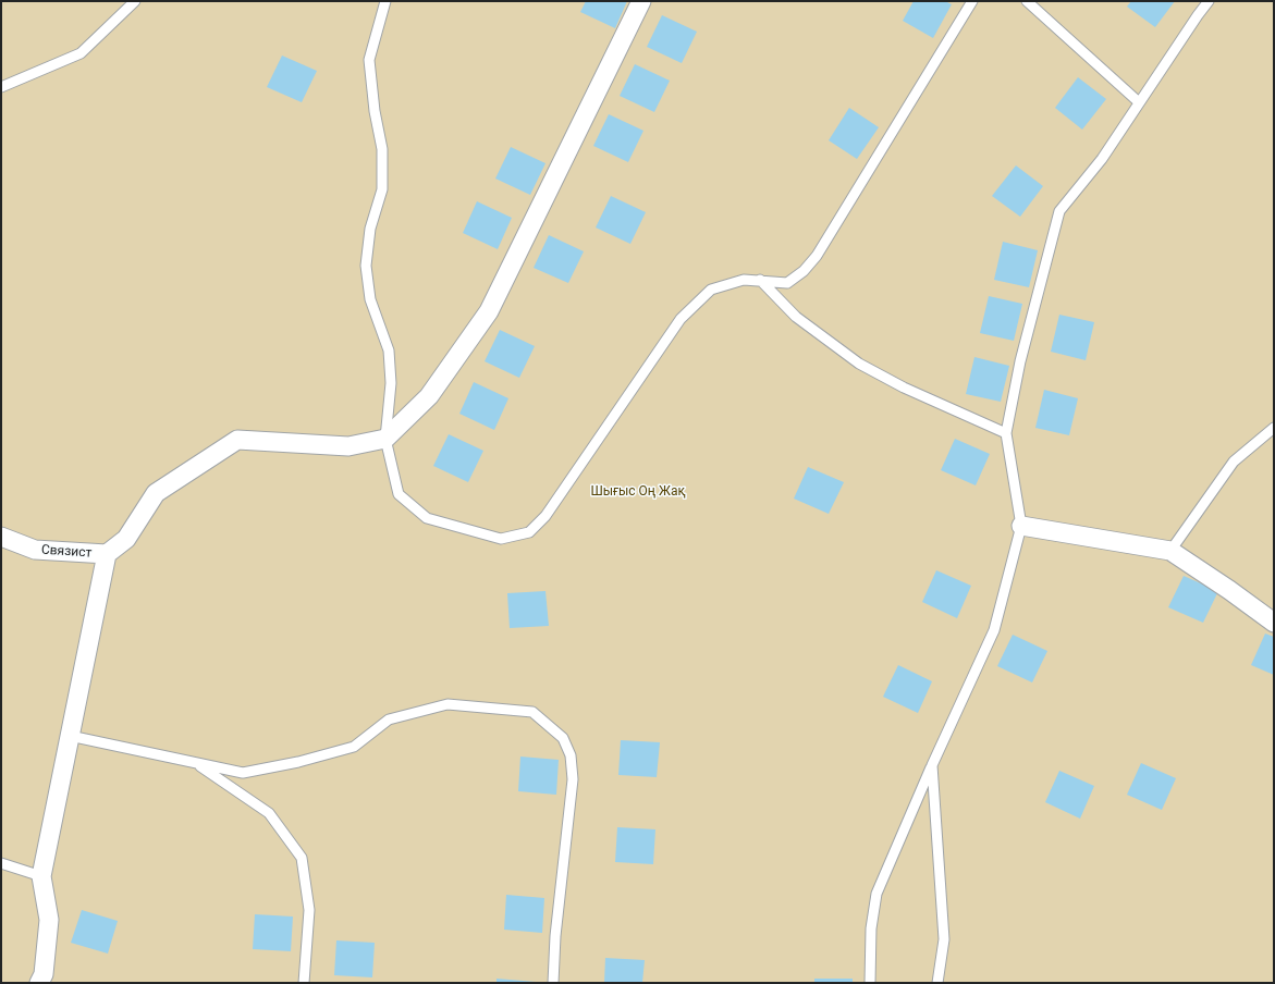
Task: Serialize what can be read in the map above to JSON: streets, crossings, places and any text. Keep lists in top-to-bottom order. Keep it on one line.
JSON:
{"streets":{"street":["Связист"]},"parks":["Шығыс Оң Жақ"]}
